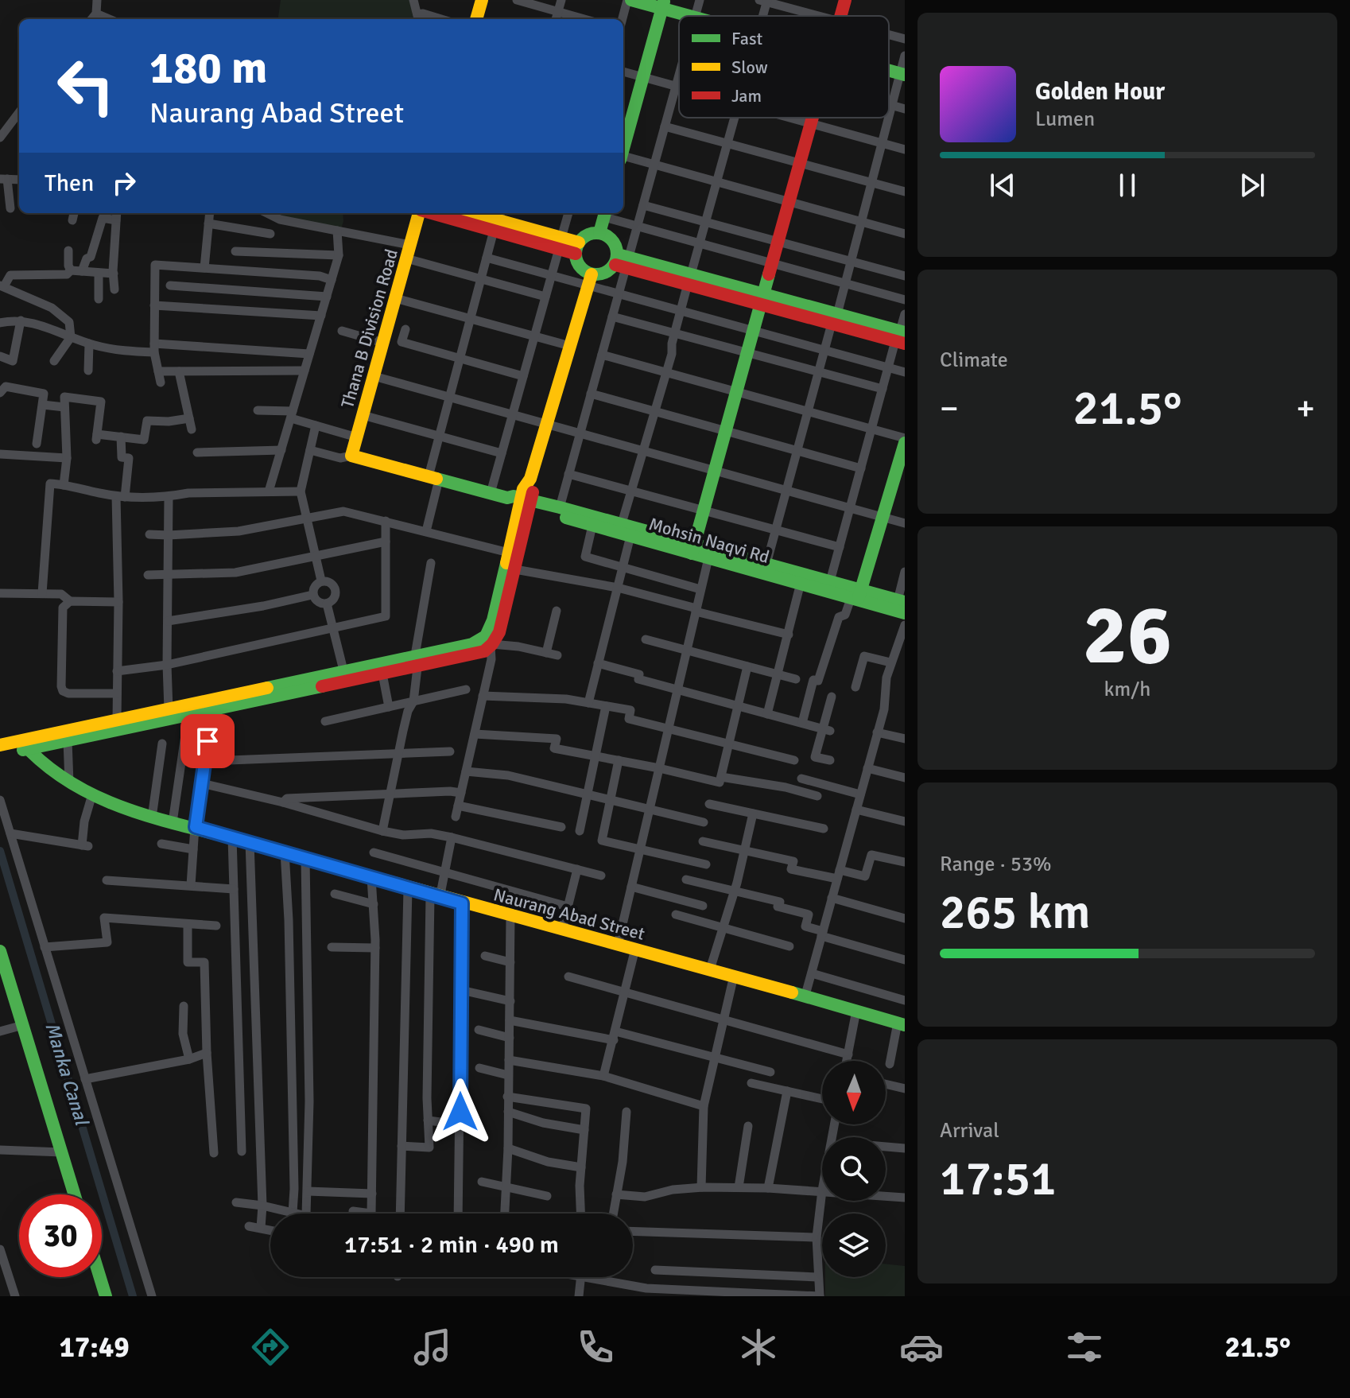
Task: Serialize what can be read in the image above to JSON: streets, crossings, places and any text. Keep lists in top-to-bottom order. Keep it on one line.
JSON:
{"streets":{"street":["Thana B Division Road","Mohsin Naqvi Rd","Naurang Abad Street"]},"crossings":[["Thana B Division Road","Mohsin Naqvi Rd"]],"water":["Manka Canal"],"legend":["Fast","Slow","Jam"],"north":"bottom","page":{"turn":["180 m","Naurang Abad Street"],"song":["Golden Hour","Lumen"],"then":"Then","tile":["Climate",["26","km/h"],["Range · 53%","265 km"],["Arrival","17:51"]],"heat":["−","21.5°","+"],"limit":"30","trip":"17:51 · 2 min · 490 m","tabs":["17:49","21.5°"]}}
